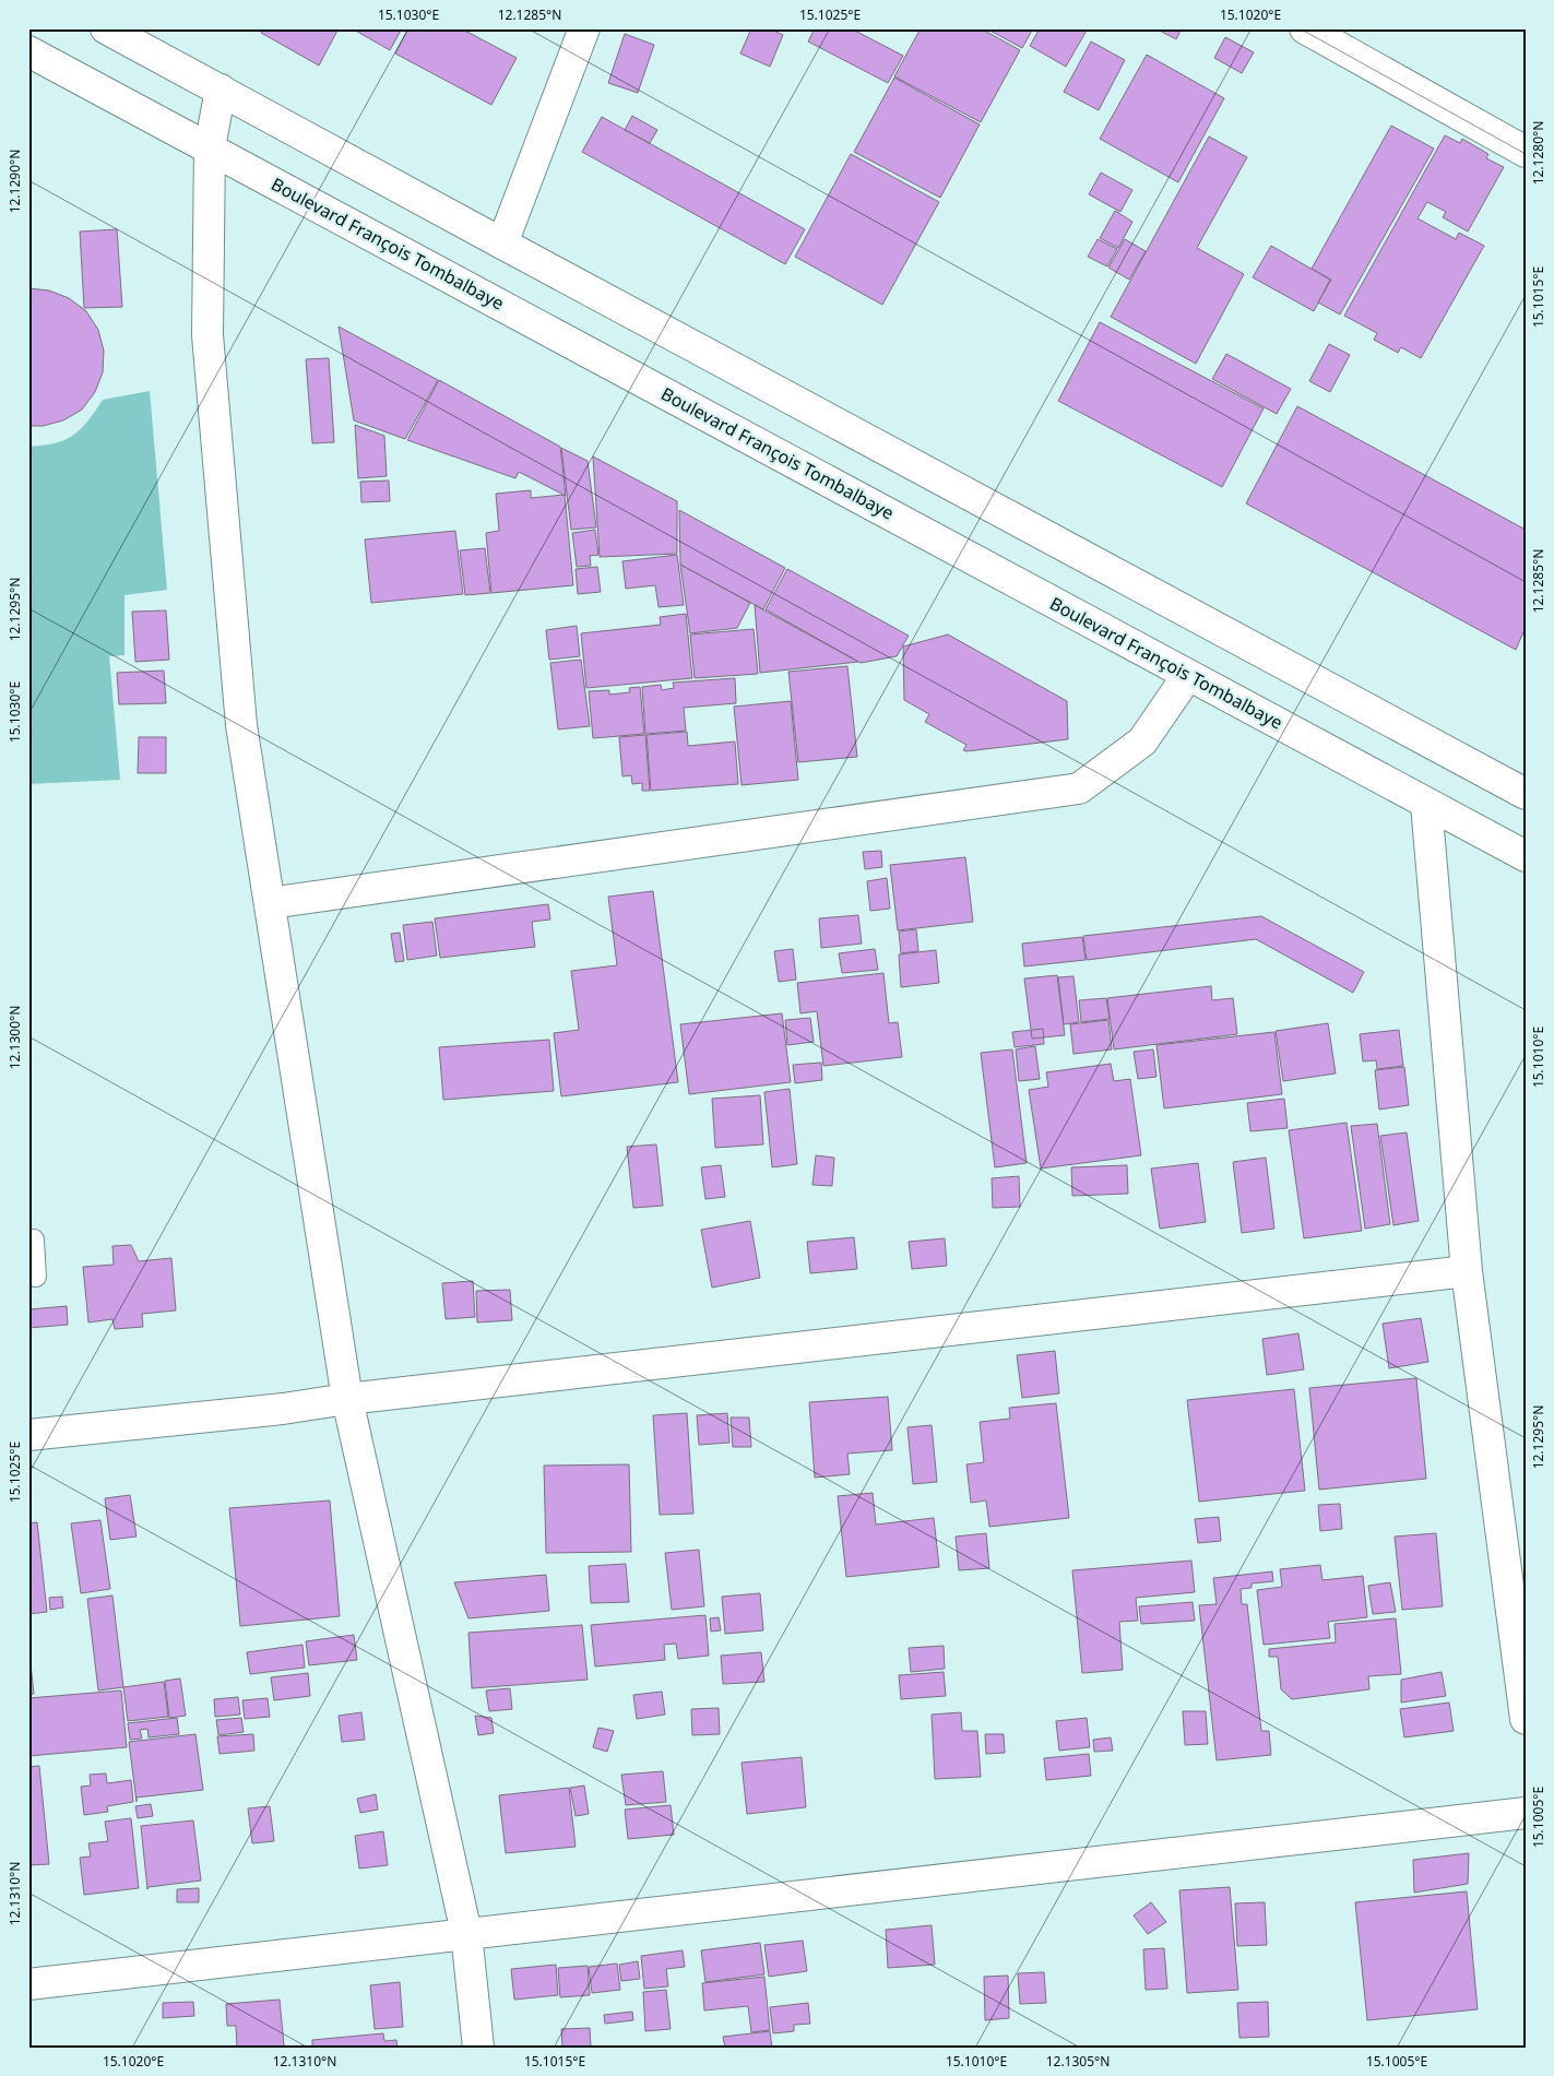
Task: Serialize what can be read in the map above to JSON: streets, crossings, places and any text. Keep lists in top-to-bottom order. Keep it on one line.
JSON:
{"streets":{"street":["Boulevard François Tombalbaye"]},"coordinates":["15.1030°E","12.1285°N","15.1025°E","15.1020°E","12.1280°N","12.1290°N","15.1015°E","12.1295°N","12.1300°N","15.1010°E","15.1005°E","12.1310°N","12.1305°N"]}
